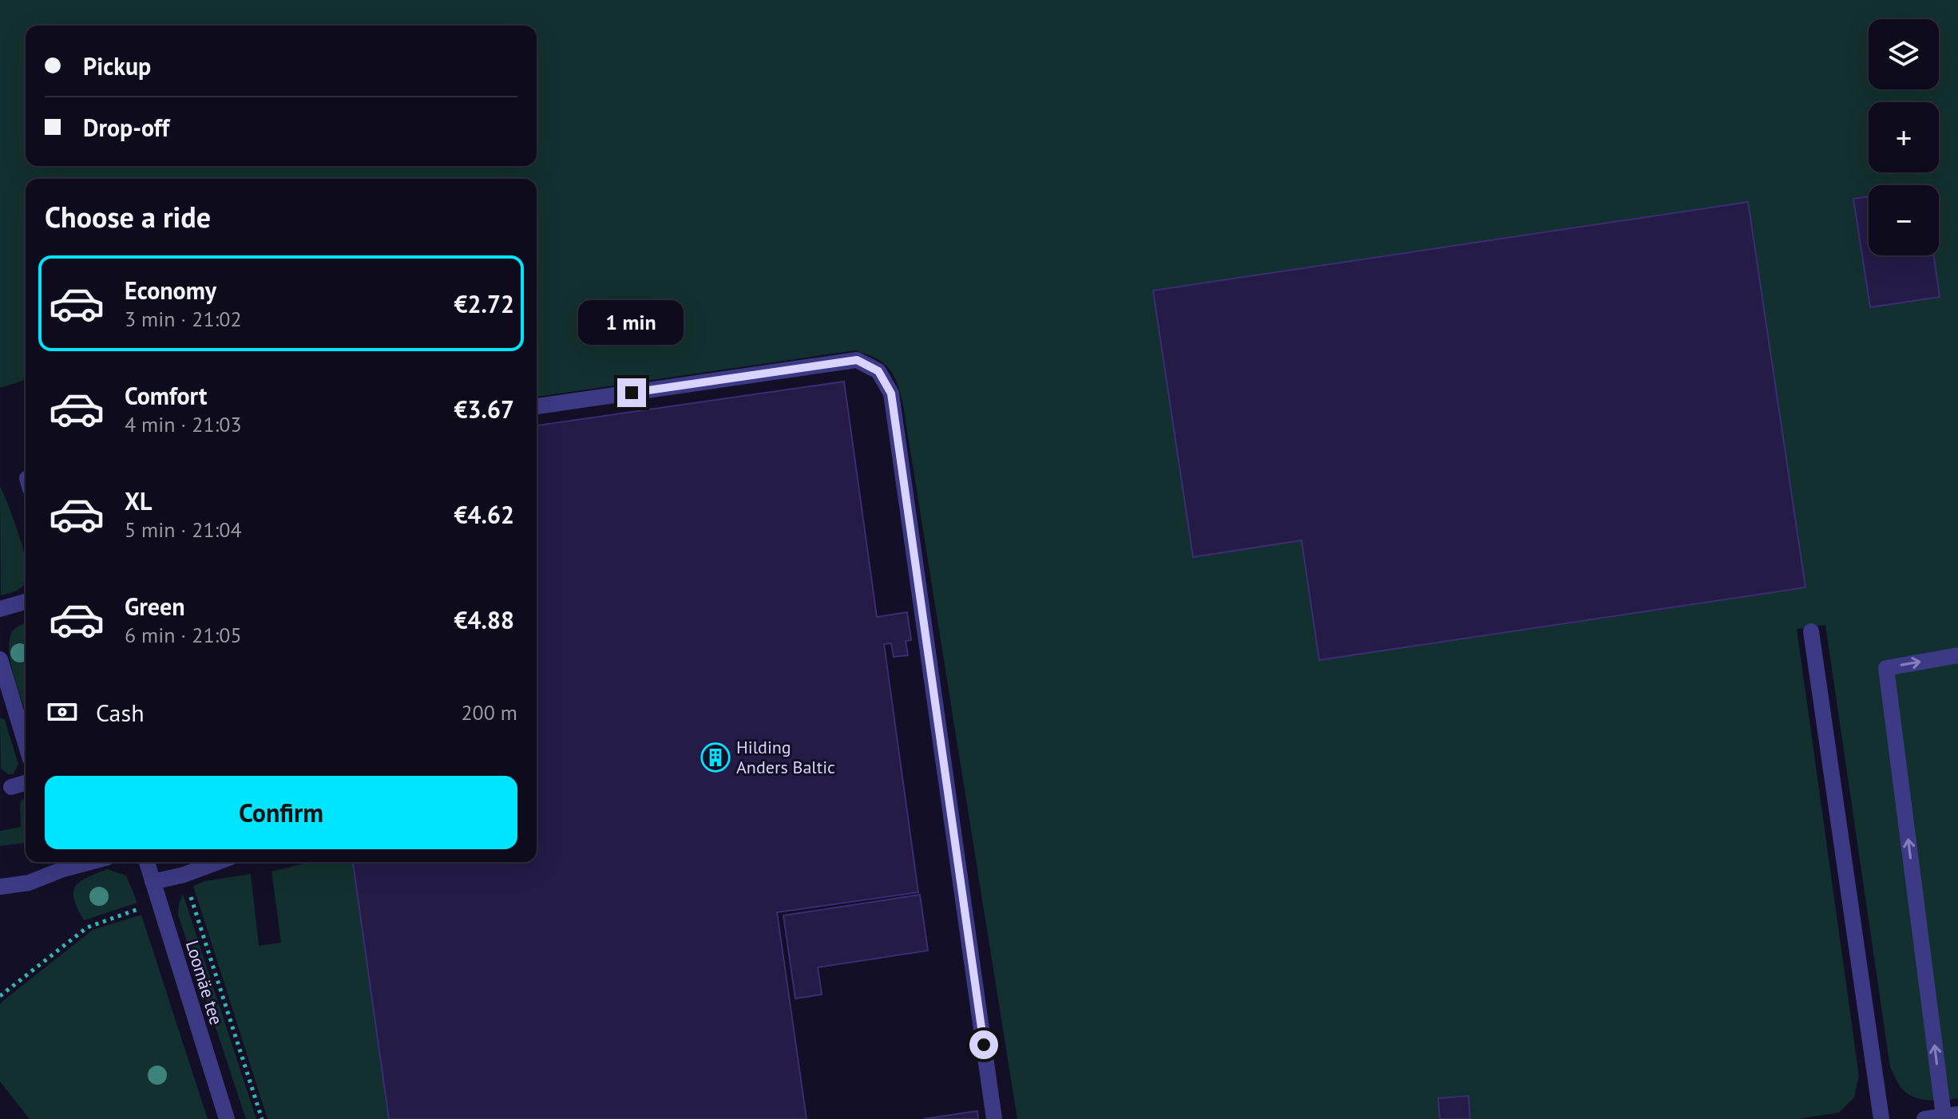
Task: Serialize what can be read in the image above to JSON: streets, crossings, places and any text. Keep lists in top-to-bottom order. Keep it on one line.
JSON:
{"streets":{"street":["Loomäe tee"]},"places":{"building":["Hilding Anders Baltic"]},"page":{"map_buttons":["+","−"],"banner":["Pickup","Drop-off"],"heading":"Choose a ride","list":[{"name":"Economy","note":"3 min · 21:02","value":"€2.72"},{"name":"Comfort","note":"4 min · 21:03","value":"€3.67"},{"name":"XL","note":"5 min · 21:04","value":"€4.62"},{"name":"Green","note":"6 min · 21:05","value":"€4.88"}],"bubble":"1 min","pay":["Cash","200 m"],"buttons":"Confirm"}}
